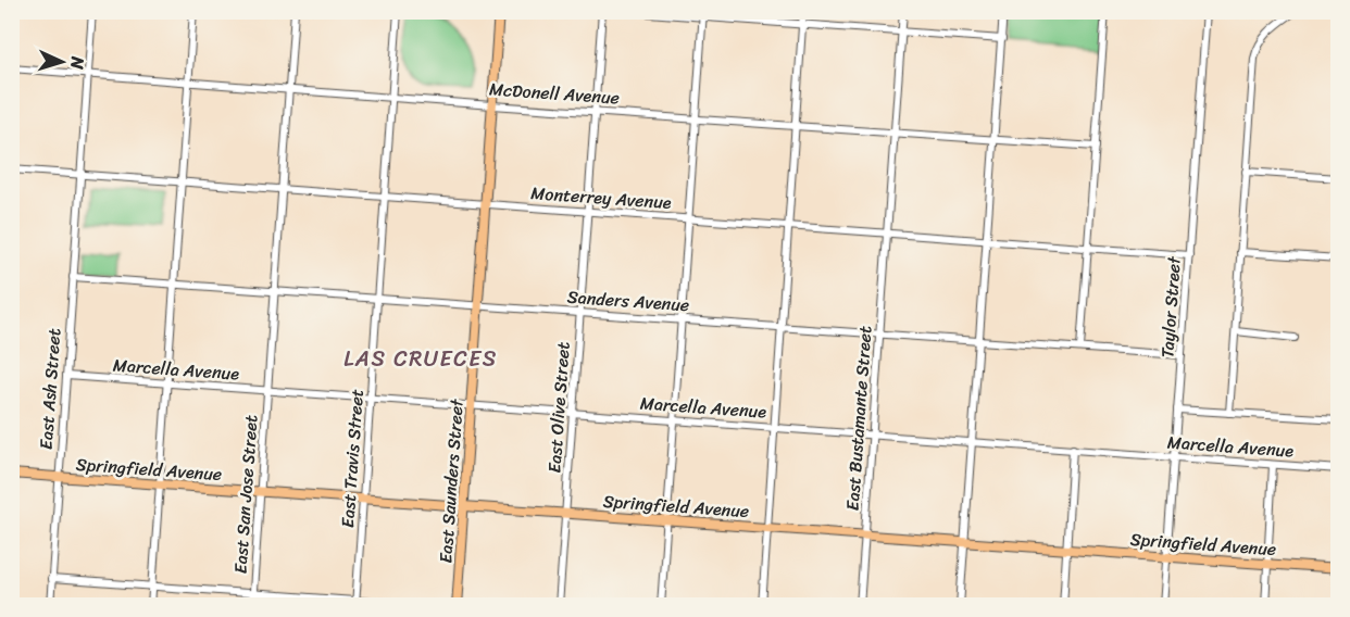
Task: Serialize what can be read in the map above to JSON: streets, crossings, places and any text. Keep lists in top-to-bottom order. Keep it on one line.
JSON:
{"streets":{"main road":["Springfield Avenue","East Saunders Street"],"street":["McDonell Avenue","Monterrey Avenue","Sanders Avenue","Taylor Street","Marcella Avenue","East Ash Street","East Olive Street","East Bustamante Street","East Travis Street","East San Jose Street"]},"crossings":[["McDonell Avenue","East Ash Street"],["McDonell Avenue","East Olive Street"],["McDonell Avenue","East Bustamante Street"],["McDonell Avenue","East Travis Street"],["McDonell Avenue","East Saunders Street"],["McDonell Avenue","East San Jose Street"],["Monterrey Avenue","Taylor Street"],["Monterrey Avenue","East Ash Street"],["Monterrey Avenue","East Olive Street"],["Monterrey Avenue","East Bustamante Street"],["Monterrey Avenue","East Travis Street"],["Monterrey Avenue","East Saunders Street"],["Monterrey Avenue","East San Jose Street"],["Sanders Avenue","Taylor Street"],["Sanders Avenue","East Ash Street"],["Sanders Avenue","East Olive Street"],["Sanders Avenue","East Bustamante Street"],["Sanders Avenue","East Travis Street"],["Sanders Avenue","East Saunders Street"],["Sanders Avenue","East San Jose Street"],["Taylor Street","Marcella Avenue"],["Taylor Street","Springfield Avenue"],["Marcella Avenue","East Ash Street"],["Marcella Avenue","East Olive Street"],["Marcella Avenue","East Bustamante Street"],["Marcella Avenue","East Travis Street"],["Marcella Avenue","East Saunders Street"],["Marcella Avenue","East San Jose Street"],["East Ash Street","Springfield Avenue"],["East Olive Street","Springfield Avenue"],["East Bustamante Street","Springfield Avenue"],["East Travis Street","Springfield Avenue"],["Springfield Avenue","East Saunders Street"],["Springfield Avenue","East San Jose Street"]],"districts":["LAS CRUECES"],"north":"right"}
